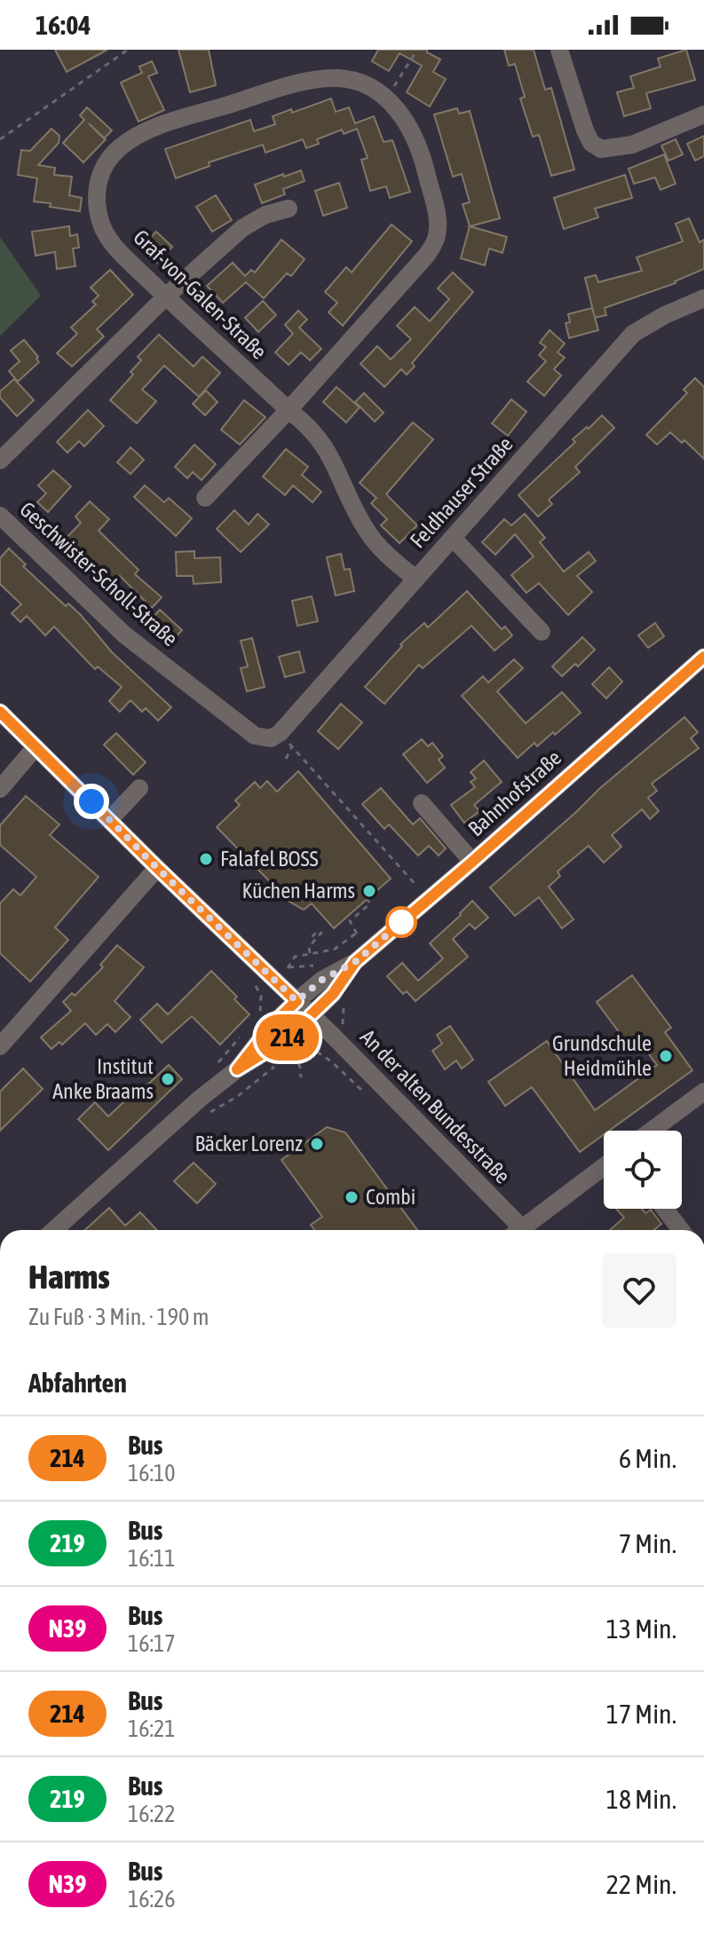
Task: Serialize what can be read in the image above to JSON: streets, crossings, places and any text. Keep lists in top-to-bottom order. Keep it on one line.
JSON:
{"streets":{"street":["Graf-von-Galen-Straße","Feldhauser Straße","Geschwister-Scholl-Straße","Bahnhofstraße","An der alten Bundesstraße"]},"crossings":[["Graf-von-Galen-Straße","Feldhauser Straße"],["Feldhauser Straße","Geschwister-Scholl-Straße"],["Bahnhofstraße","An der alten Bundesstraße"]],"places":["Falafel BOSS","Küchen Harms","Grundschule Heidmühle","Institut Anke Braams","Bäcker Lorenz","Combi"],"lines":["bus line 214"],"page":{"status":"16:04","on_map":"214","heading":[["Harms","Zu Fuß · 3 Min. · 190 m"],"Abfahrten"],"list":[{"mark":"214","name":"Bus","note":"16:10","value":"6 Min."},{"mark":"219","name":"Bus","note":"16:11","value":"7 Min."},{"mark":"N39","name":"Bus","note":"16:17","value":"13 Min."},{"mark":"214","name":"Bus","note":"16:21","value":"17 Min."},{"mark":"219","name":"Bus","note":"16:22","value":"18 Min."},{"mark":"N39","name":"Bus","note":"16:26","value":"22 Min."}]}}
